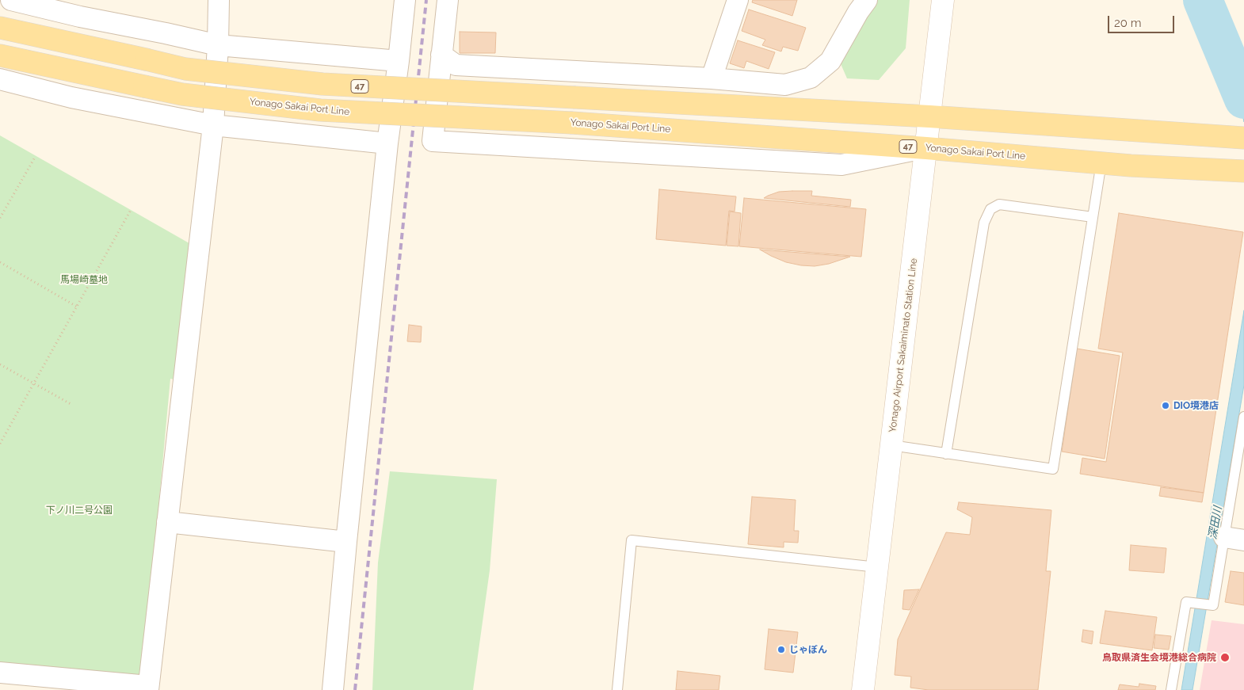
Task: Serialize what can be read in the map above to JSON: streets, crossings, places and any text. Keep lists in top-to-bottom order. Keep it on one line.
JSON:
{"streets":{"main road":["47","Yonago Sakai Port Line","Yonago Airport Sakaiminato Station Line"]},"crossings":[["47","Yonago Airport Sakaiminato Station Line"],["Yonago Sakai Port Line","Yonago Airport Sakaiminato Station Line"]],"water":["深田川"],"parks":["馬場崎墓地","下ノ川二号公園"],"places":["DIO境港店","じゃぼん","鳥取県済生会境港総合病院"],"scale_bar":"20 m"}
